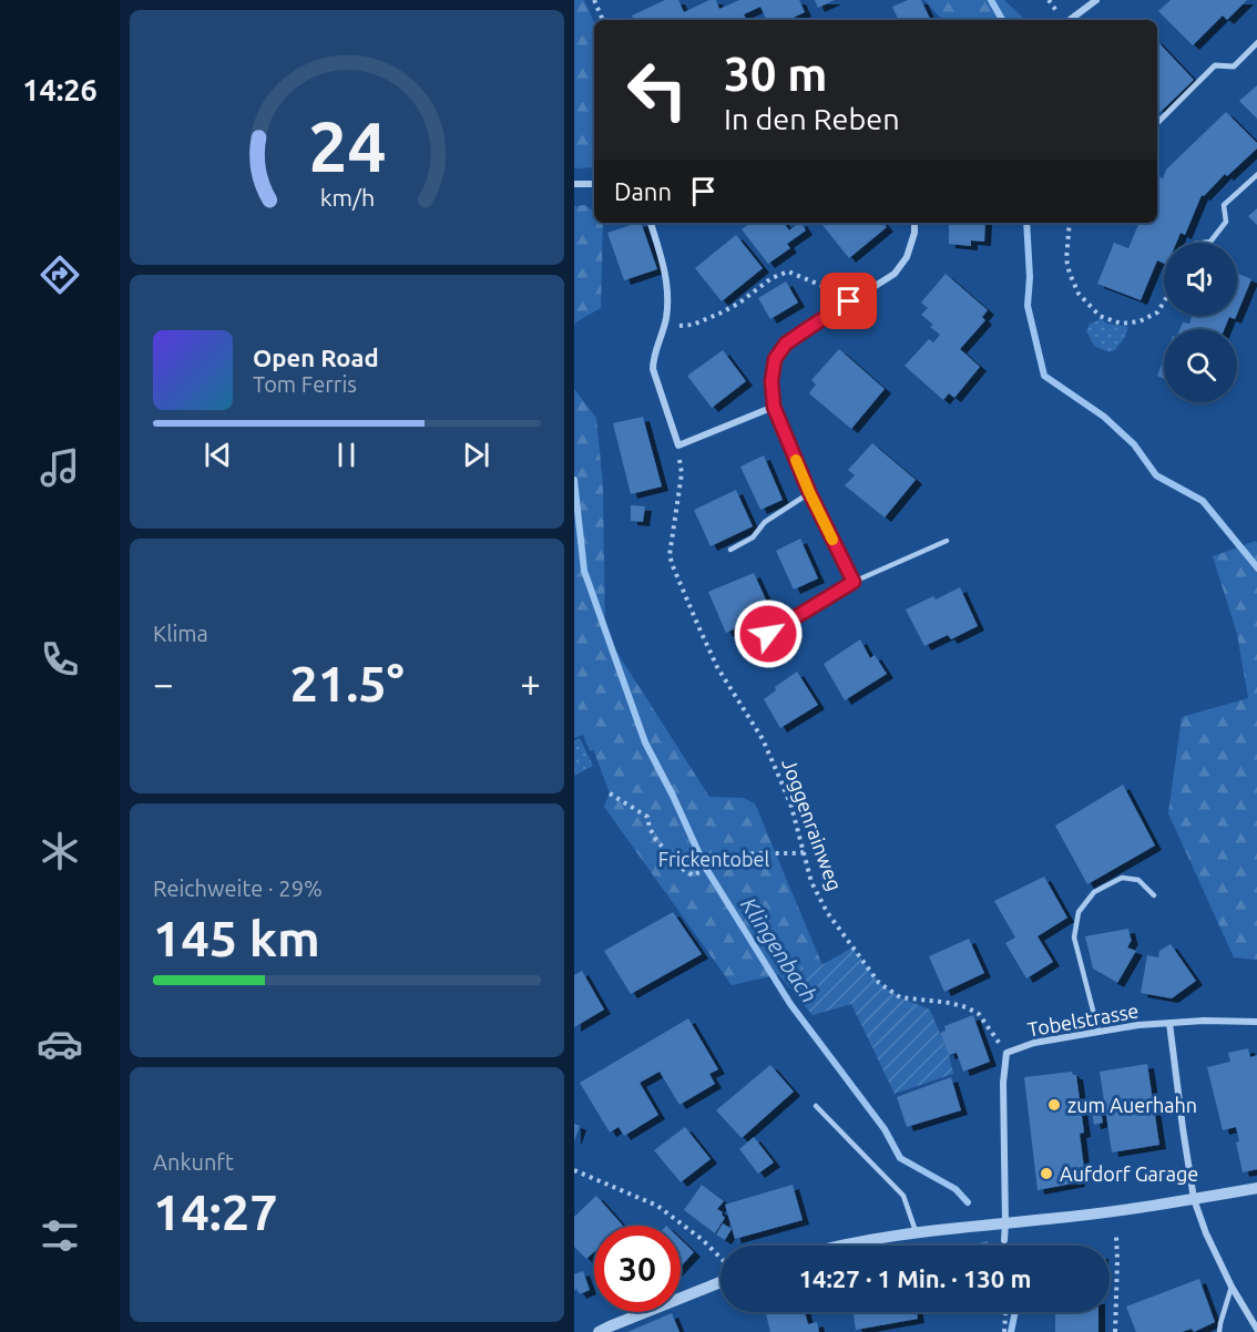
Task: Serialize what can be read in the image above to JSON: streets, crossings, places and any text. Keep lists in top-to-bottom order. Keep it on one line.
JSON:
{"streets":{"street":["Tobelstrasse"],"path":["Joggenrainweg"]},"crossings":[["Joggenrainweg","Tobelstrasse"]],"water":["Klingenbach"],"parks":["Frickentobel"],"places":["zum Auerhahn","Aufdorf Garage"],"page":{"tabs":"14:26","turn":["30 m","In den Reben"],"then":"Dann","song":["Open Road","Tom Ferris"],"tile":["Klima",["Reichweite · 29%","145 km"],["Ankunft","14:27"]],"heat":["−","21.5°","+"],"limit":"30","trip":"14:27 · 1 Min. · 130 m","gauge":["24","km/h"]}}
